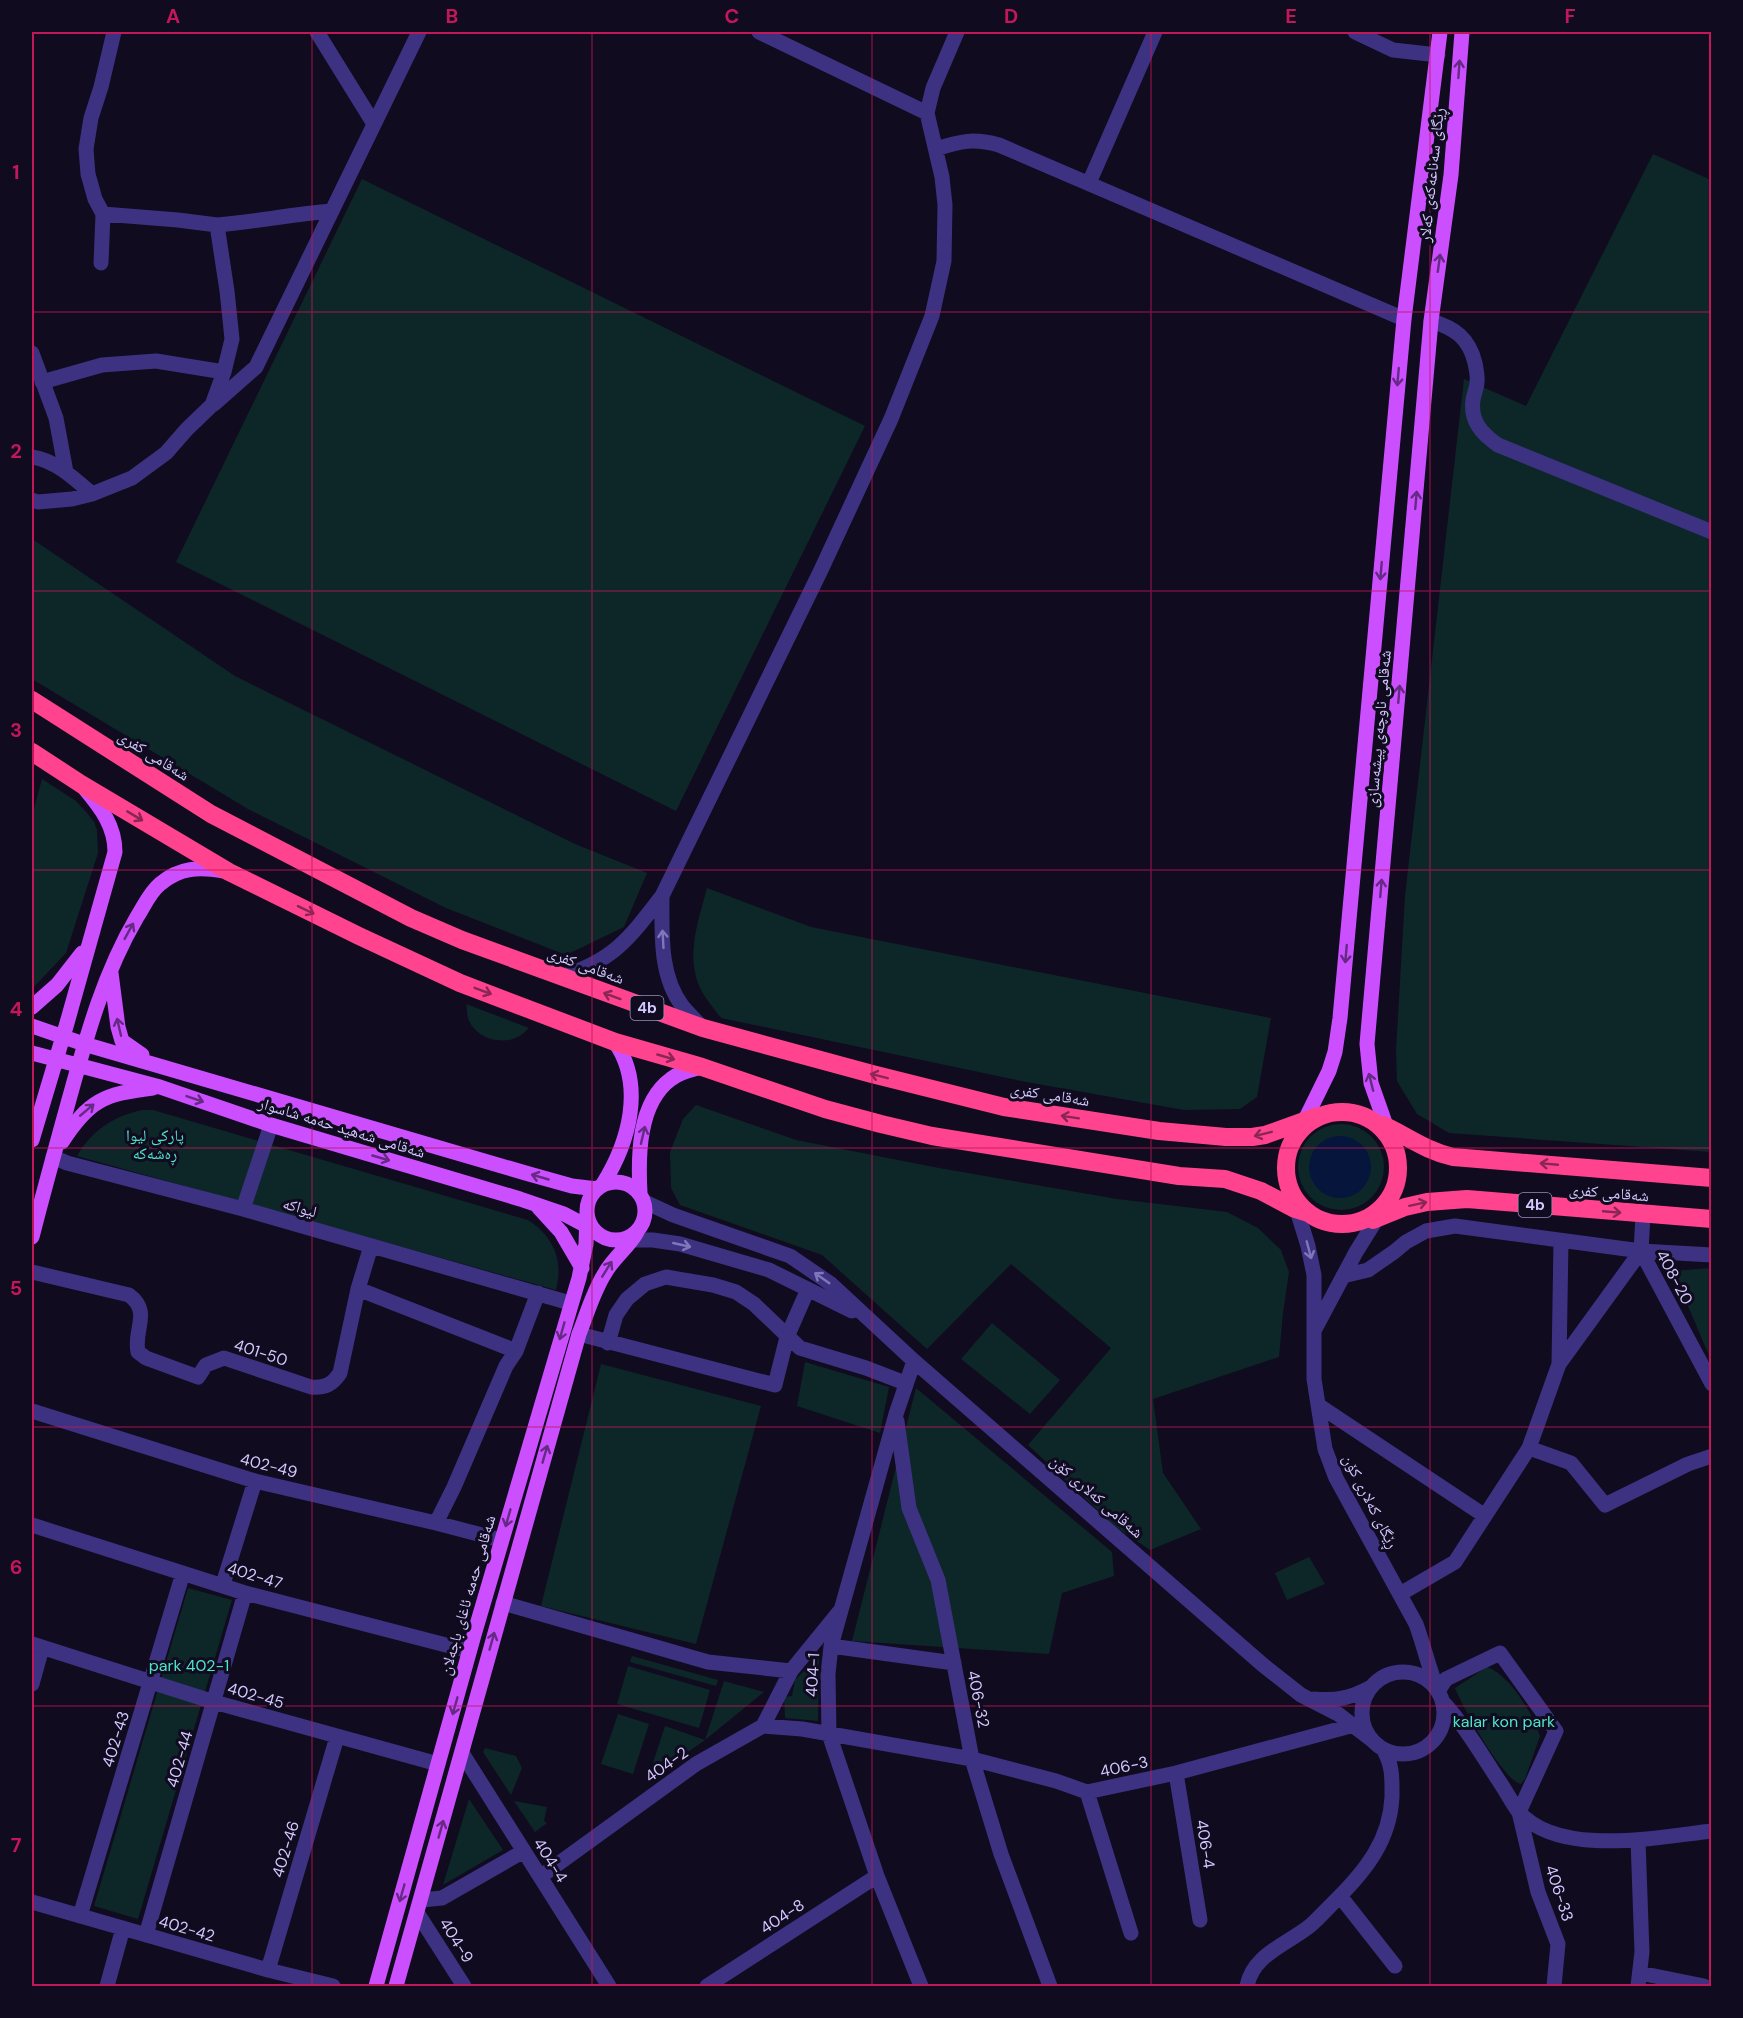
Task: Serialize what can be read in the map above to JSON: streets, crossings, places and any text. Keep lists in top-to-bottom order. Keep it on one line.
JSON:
{"streets":{"highway":["شەقامی کفری","4b"],"main road":["ڕێگای سەناعەکەی کەلار","شەقامی ناوچەی پیشەسازی","شەقامی شەهید حەمە شاسوار","شەقامی حەمە ئاغای باجەلان"],"street":["لیواکە","408-20","401-50","402-49","شەقامی کەلاری کۆن","ڕێگای کەلاری کۆن","402-47","404-1","402-45","406-32","402-43","402-44","404-2","406-3","406-4","402-46","404-4","406-33","404-8","402-42","404-9"]},"crossings":[["ڕێگای سەناعەکەی کەلار","شەقامی ناوچەی پیشەسازی"],["شەقامی ناوچەی پیشەسازی","شەقامی کفری"],["شەقامی کفری","408-20"],["شەقامی شەهید حەمە شاسوار","شەقامی حەمە ئاغای باجەلان"],["لیواکە","401-50"],["لیواکە","شەقامی حەمە ئاغای باجەلان"],["402-49","شەقامی حەمە ئاغای باجەلان"],["شەقامی کەلاری کۆن","ڕێگای کەلاری کۆن"],["شەقامی کەلاری کۆن","404-1"],["شەقامی کەلاری کۆن","406-3"],["402-47","شەقامی حەمە ئاغای باجەلان"],["402-47","402-43"],["402-47","402-44"],["شەقامی حەمە ئاغای باجەلان","402-45"],["404-1","406-32"],["404-1","406-3"],["404-1","404-8"],["402-45","402-43"],["402-45","402-44"],["402-45","402-46"],["406-32","406-3"],["402-43","402-42"],["402-44","402-42"],["404-2","404-4"],["406-3","406-4"],["402-46","402-42"]],"parks":["پارکی لیوا ڕەشەکە","park 402-1","kalar kon park"],"grid":{"columns":["A","B","C","D","E","F"],"rows":["1","2","3","4","5","6","7"]}}
